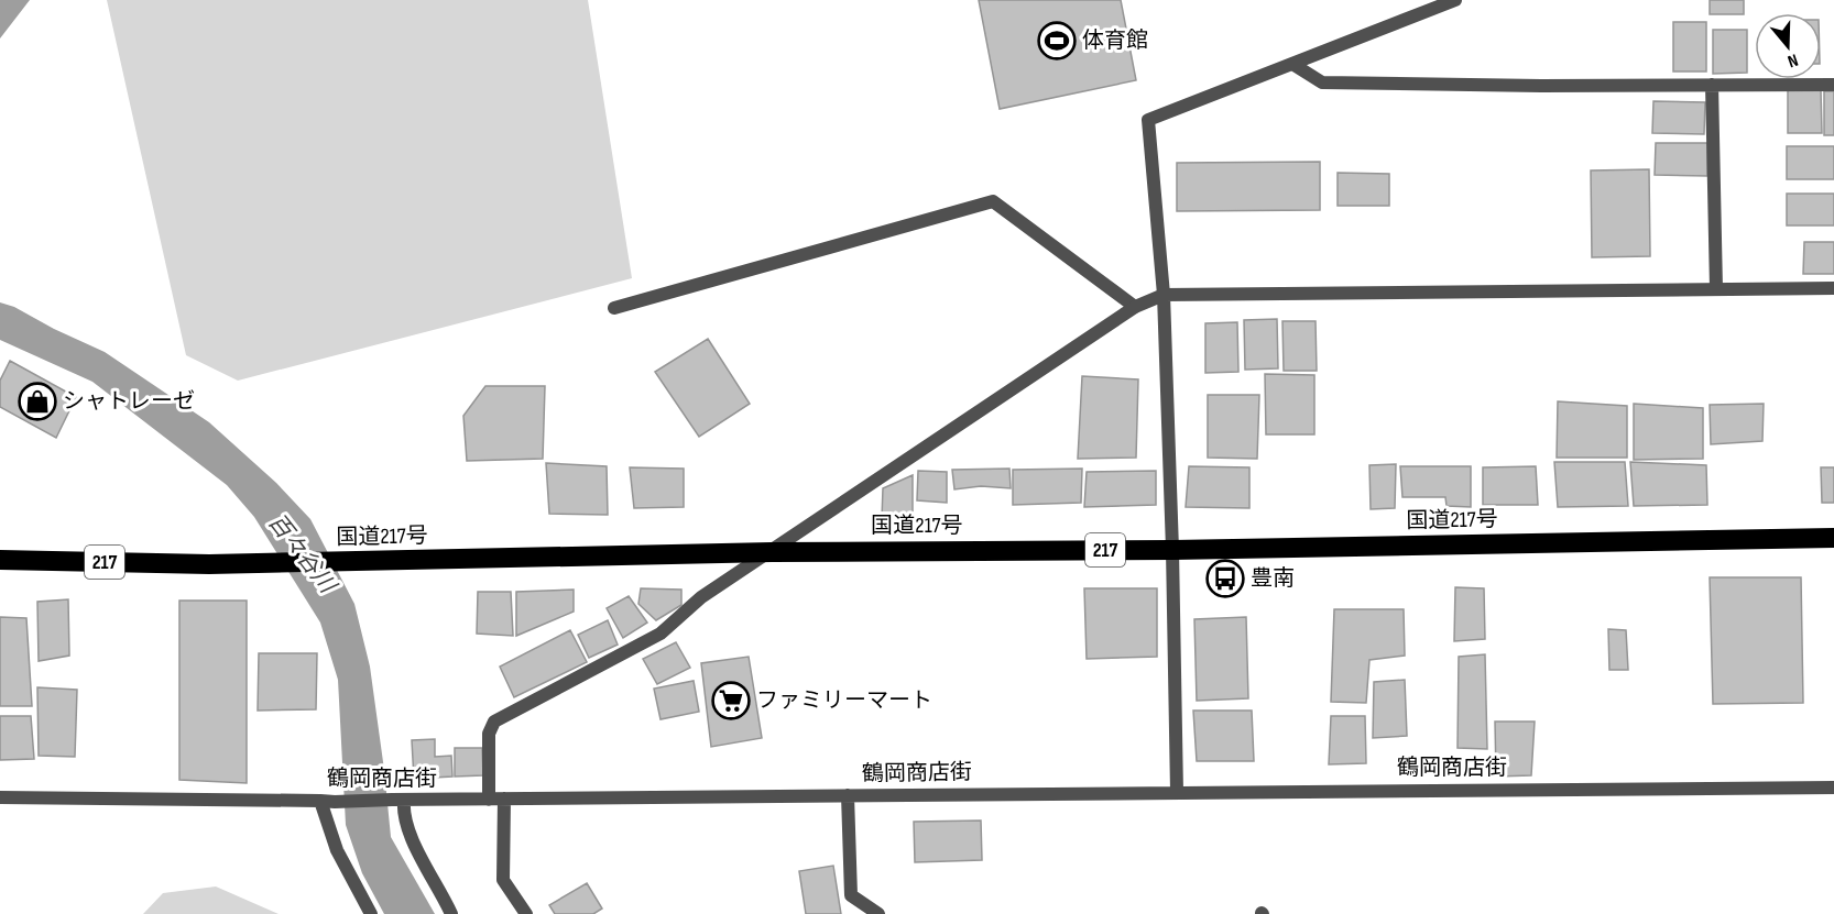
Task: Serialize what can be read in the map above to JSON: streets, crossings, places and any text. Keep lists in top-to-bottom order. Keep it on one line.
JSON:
{"streets":{"highway":["国道217号","217"],"street":["鶴岡商店街"]},"water":["百々谷川"],"places":{"sports":["体育館"],"shop":["シャトレーゼ"],"bus stop":["豊南"],"supermarket":["ファミリーマート"]},"north":"bottom"}
